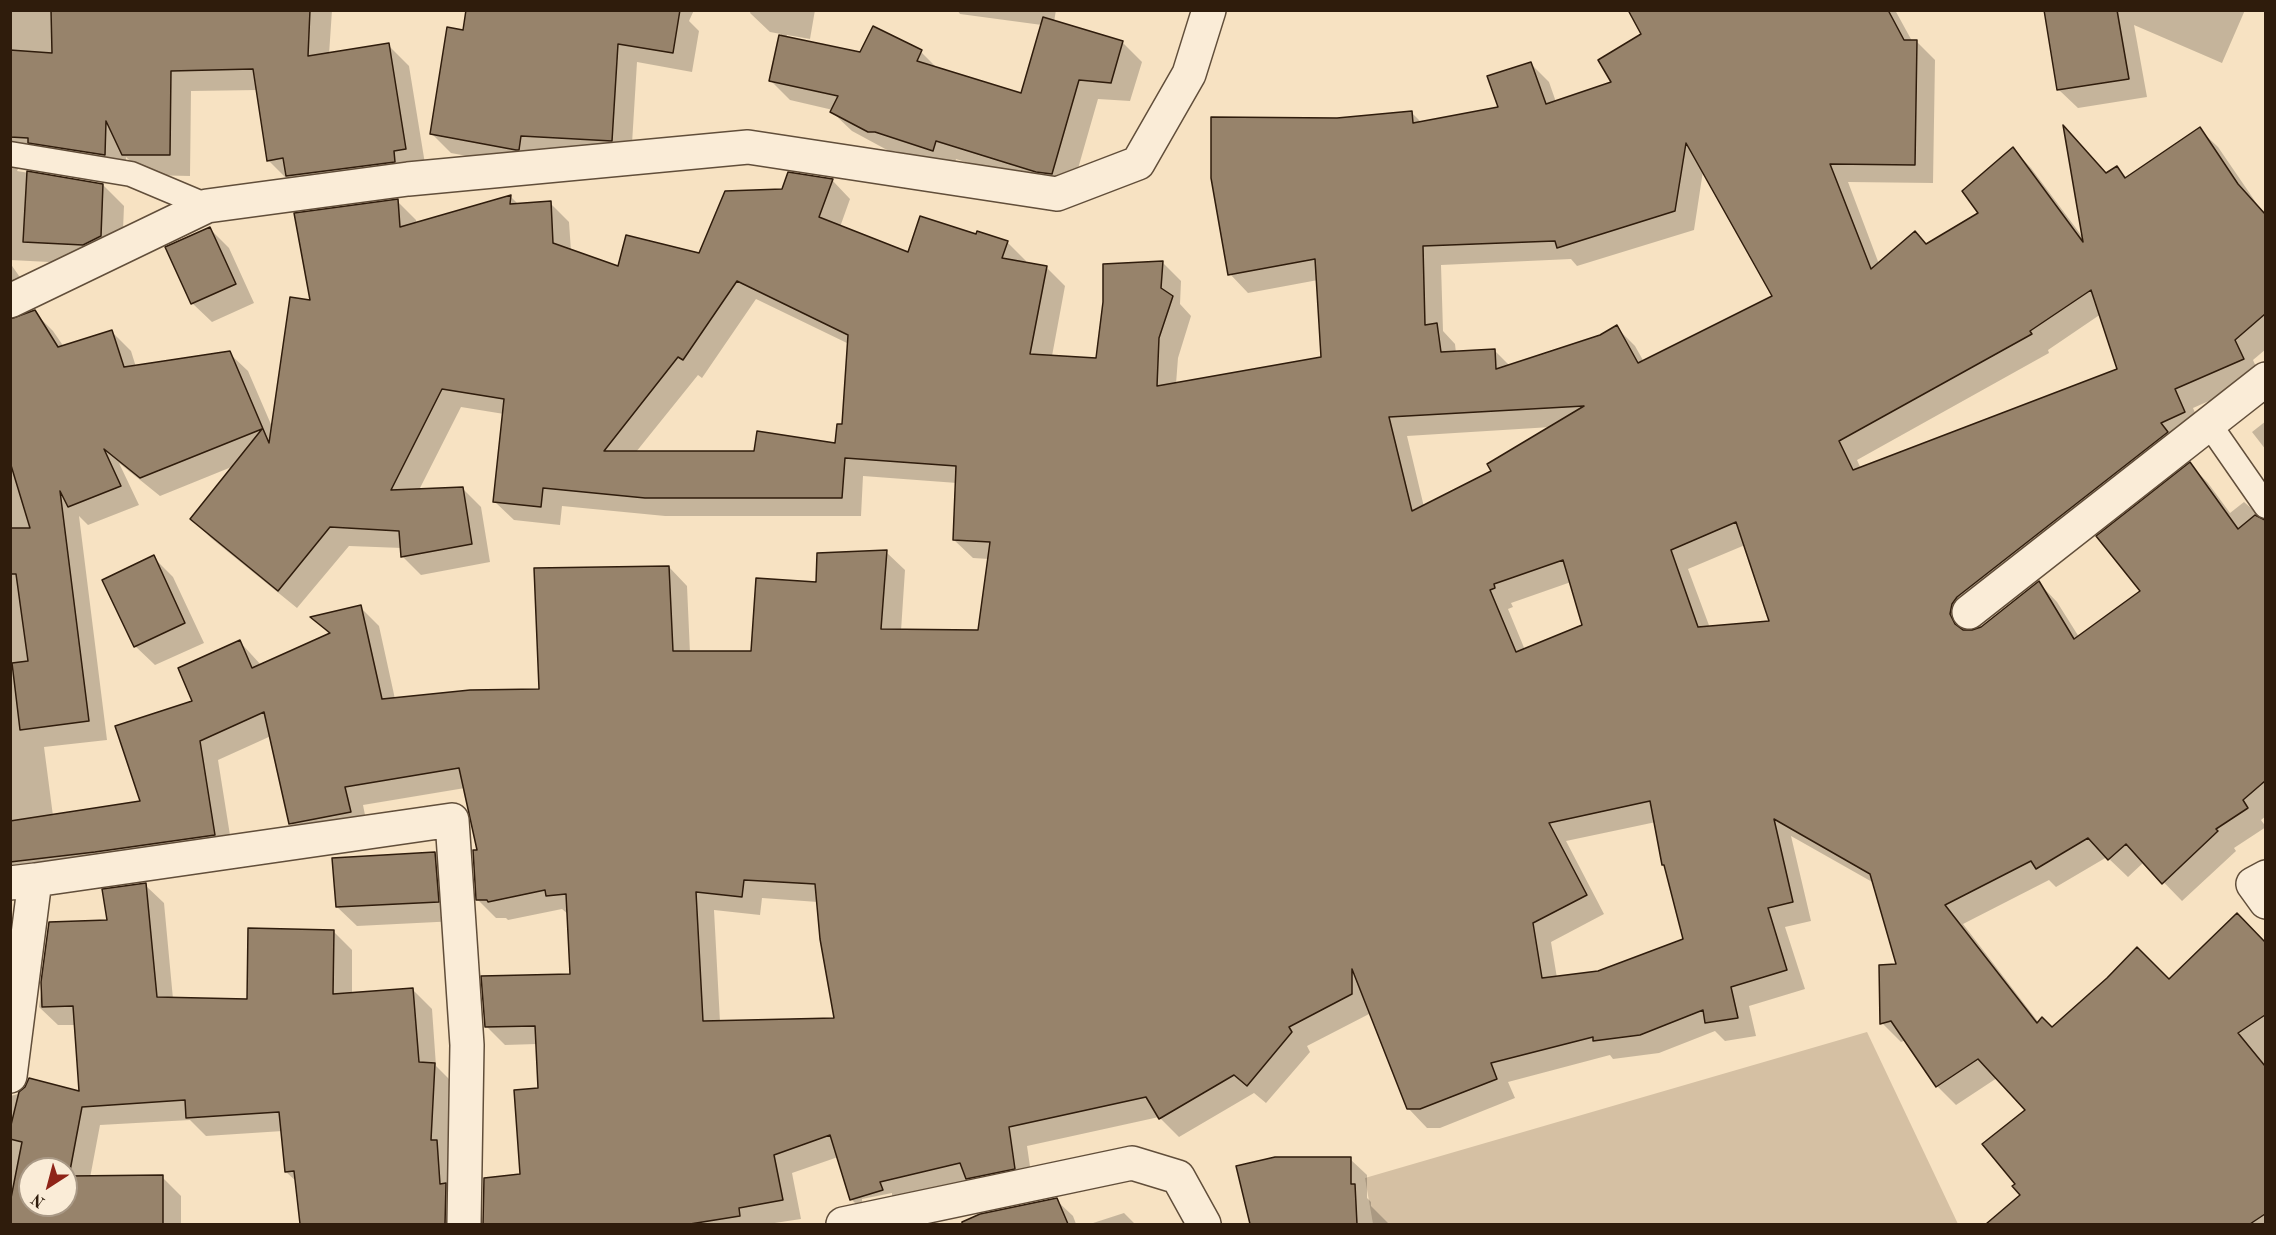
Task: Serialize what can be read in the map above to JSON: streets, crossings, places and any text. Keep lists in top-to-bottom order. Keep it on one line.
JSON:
{"north":"bottom left"}
